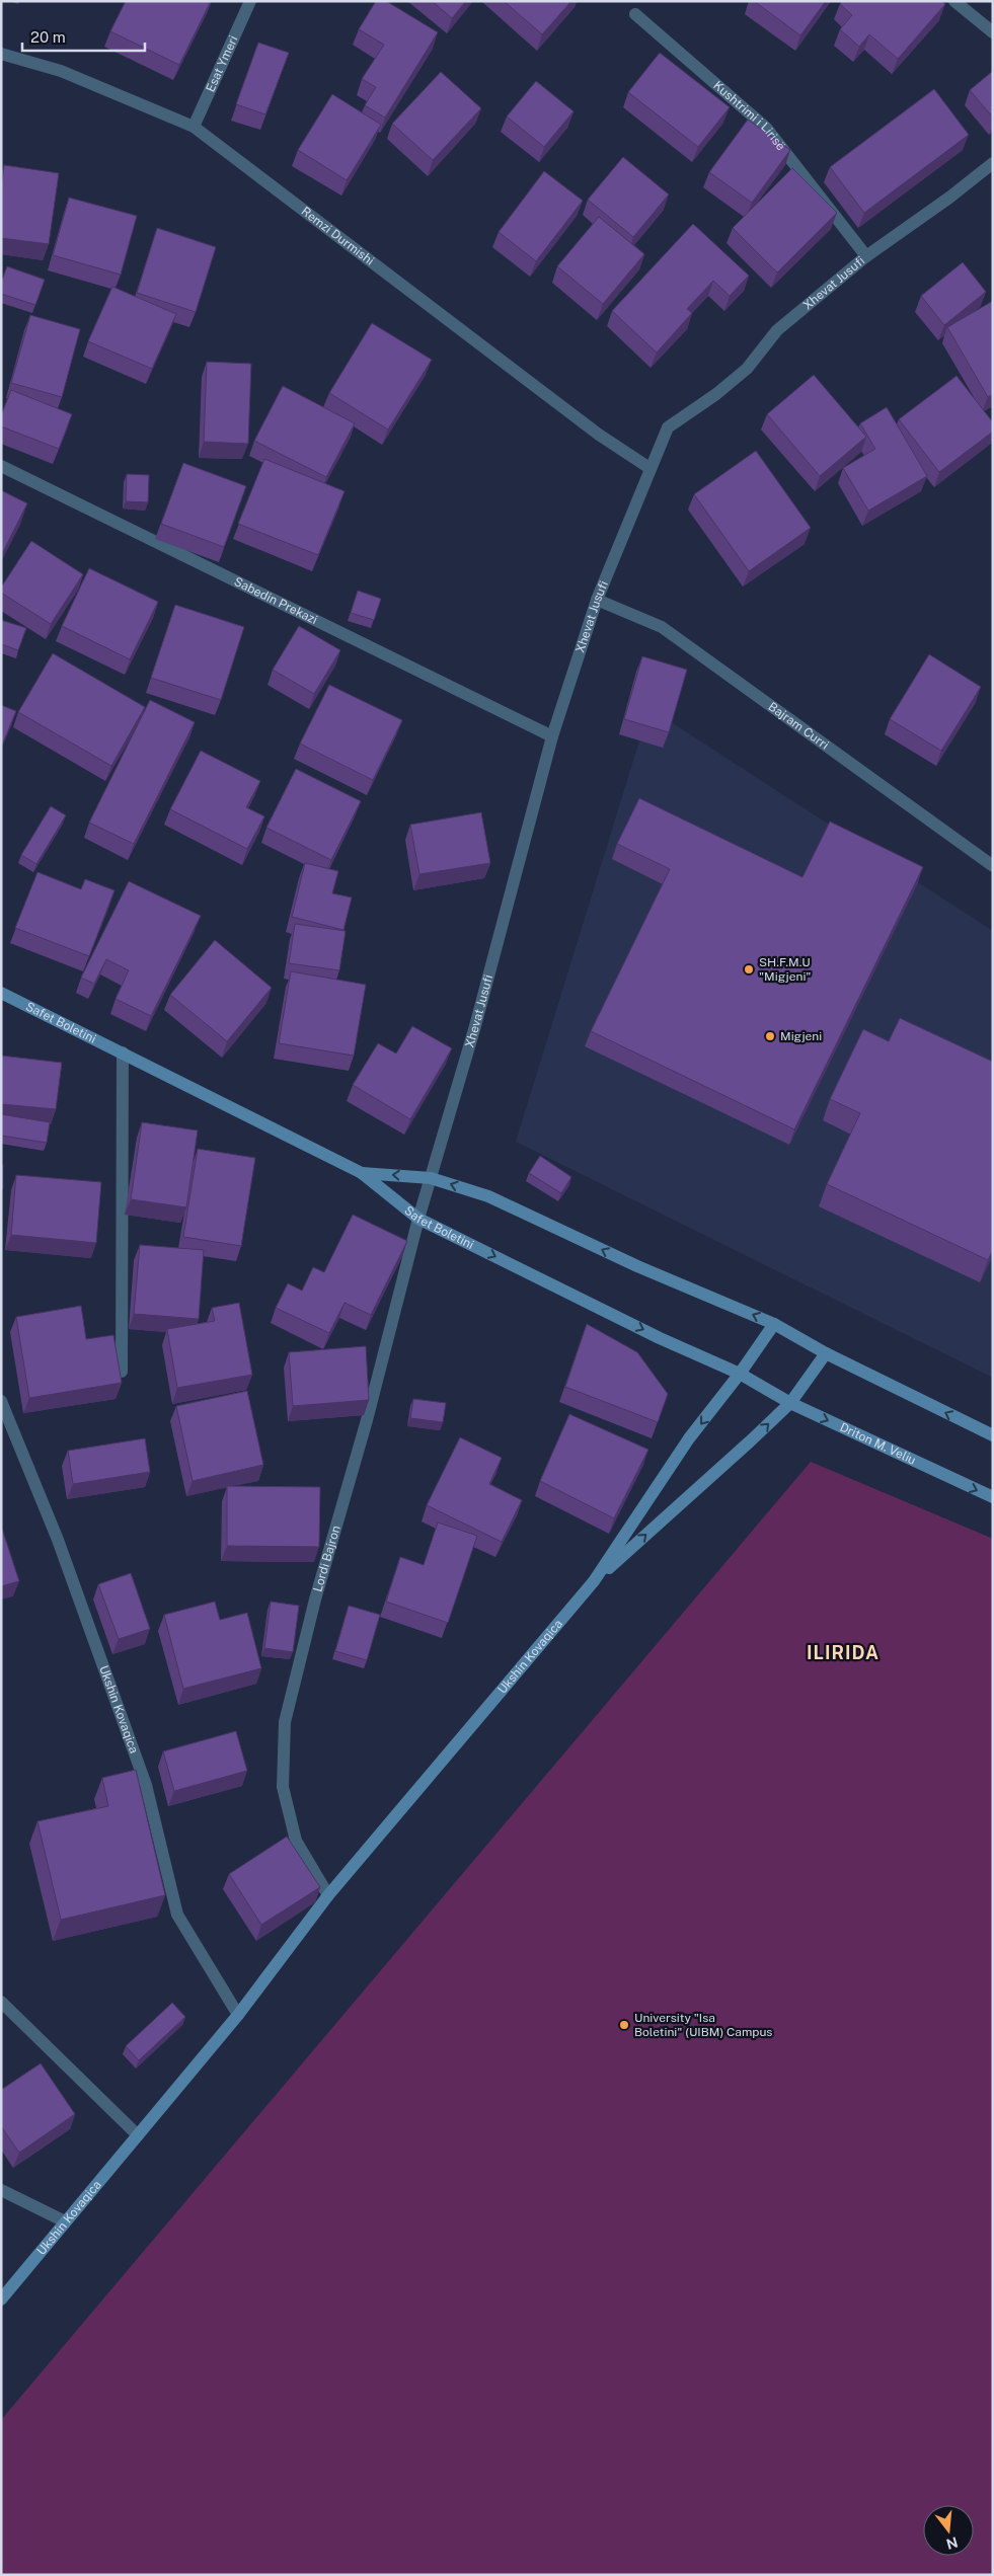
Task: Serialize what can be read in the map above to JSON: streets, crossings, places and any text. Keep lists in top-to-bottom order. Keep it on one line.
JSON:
{"streets":{"street":["Esat Ymeri","Kushtrimi i Lirisë","Remzi Durmishi","Xhevat Jusufi","Sabedin Prekazi","Bajram Curri","Safet Boletini","Driton M. Veliu","Lordi Bajron","Ukshin Kovaqica"]},"crossings":[["Esat Ymeri","Remzi Durmishi"],["Kushtrimi i Lirisë","Xhevat Jusufi"],["Remzi Durmishi","Xhevat Jusufi"],["Xhevat Jusufi","Sabedin Prekazi"],["Xhevat Jusufi","Bajram Curri"],["Xhevat Jusufi","Safet Boletini"],["Xhevat Jusufi","Lordi Bajron"],["Safet Boletini","Driton M. Veliu"],["Safet Boletini","Lordi Bajron"],["Safet Boletini","Ukshin Kovaqica"],["Driton M. Veliu","Ukshin Kovaqica"],["Lordi Bajron","Ukshin Kovaqica"]],"districts":["ILIRIDA"],"places":["SH.F.M.U \"Migjeni\"","Migjeni","University \"Isa Boletini\" (UIBM) Campus"],"scale_bar":"20 m","north":"bottom"}
